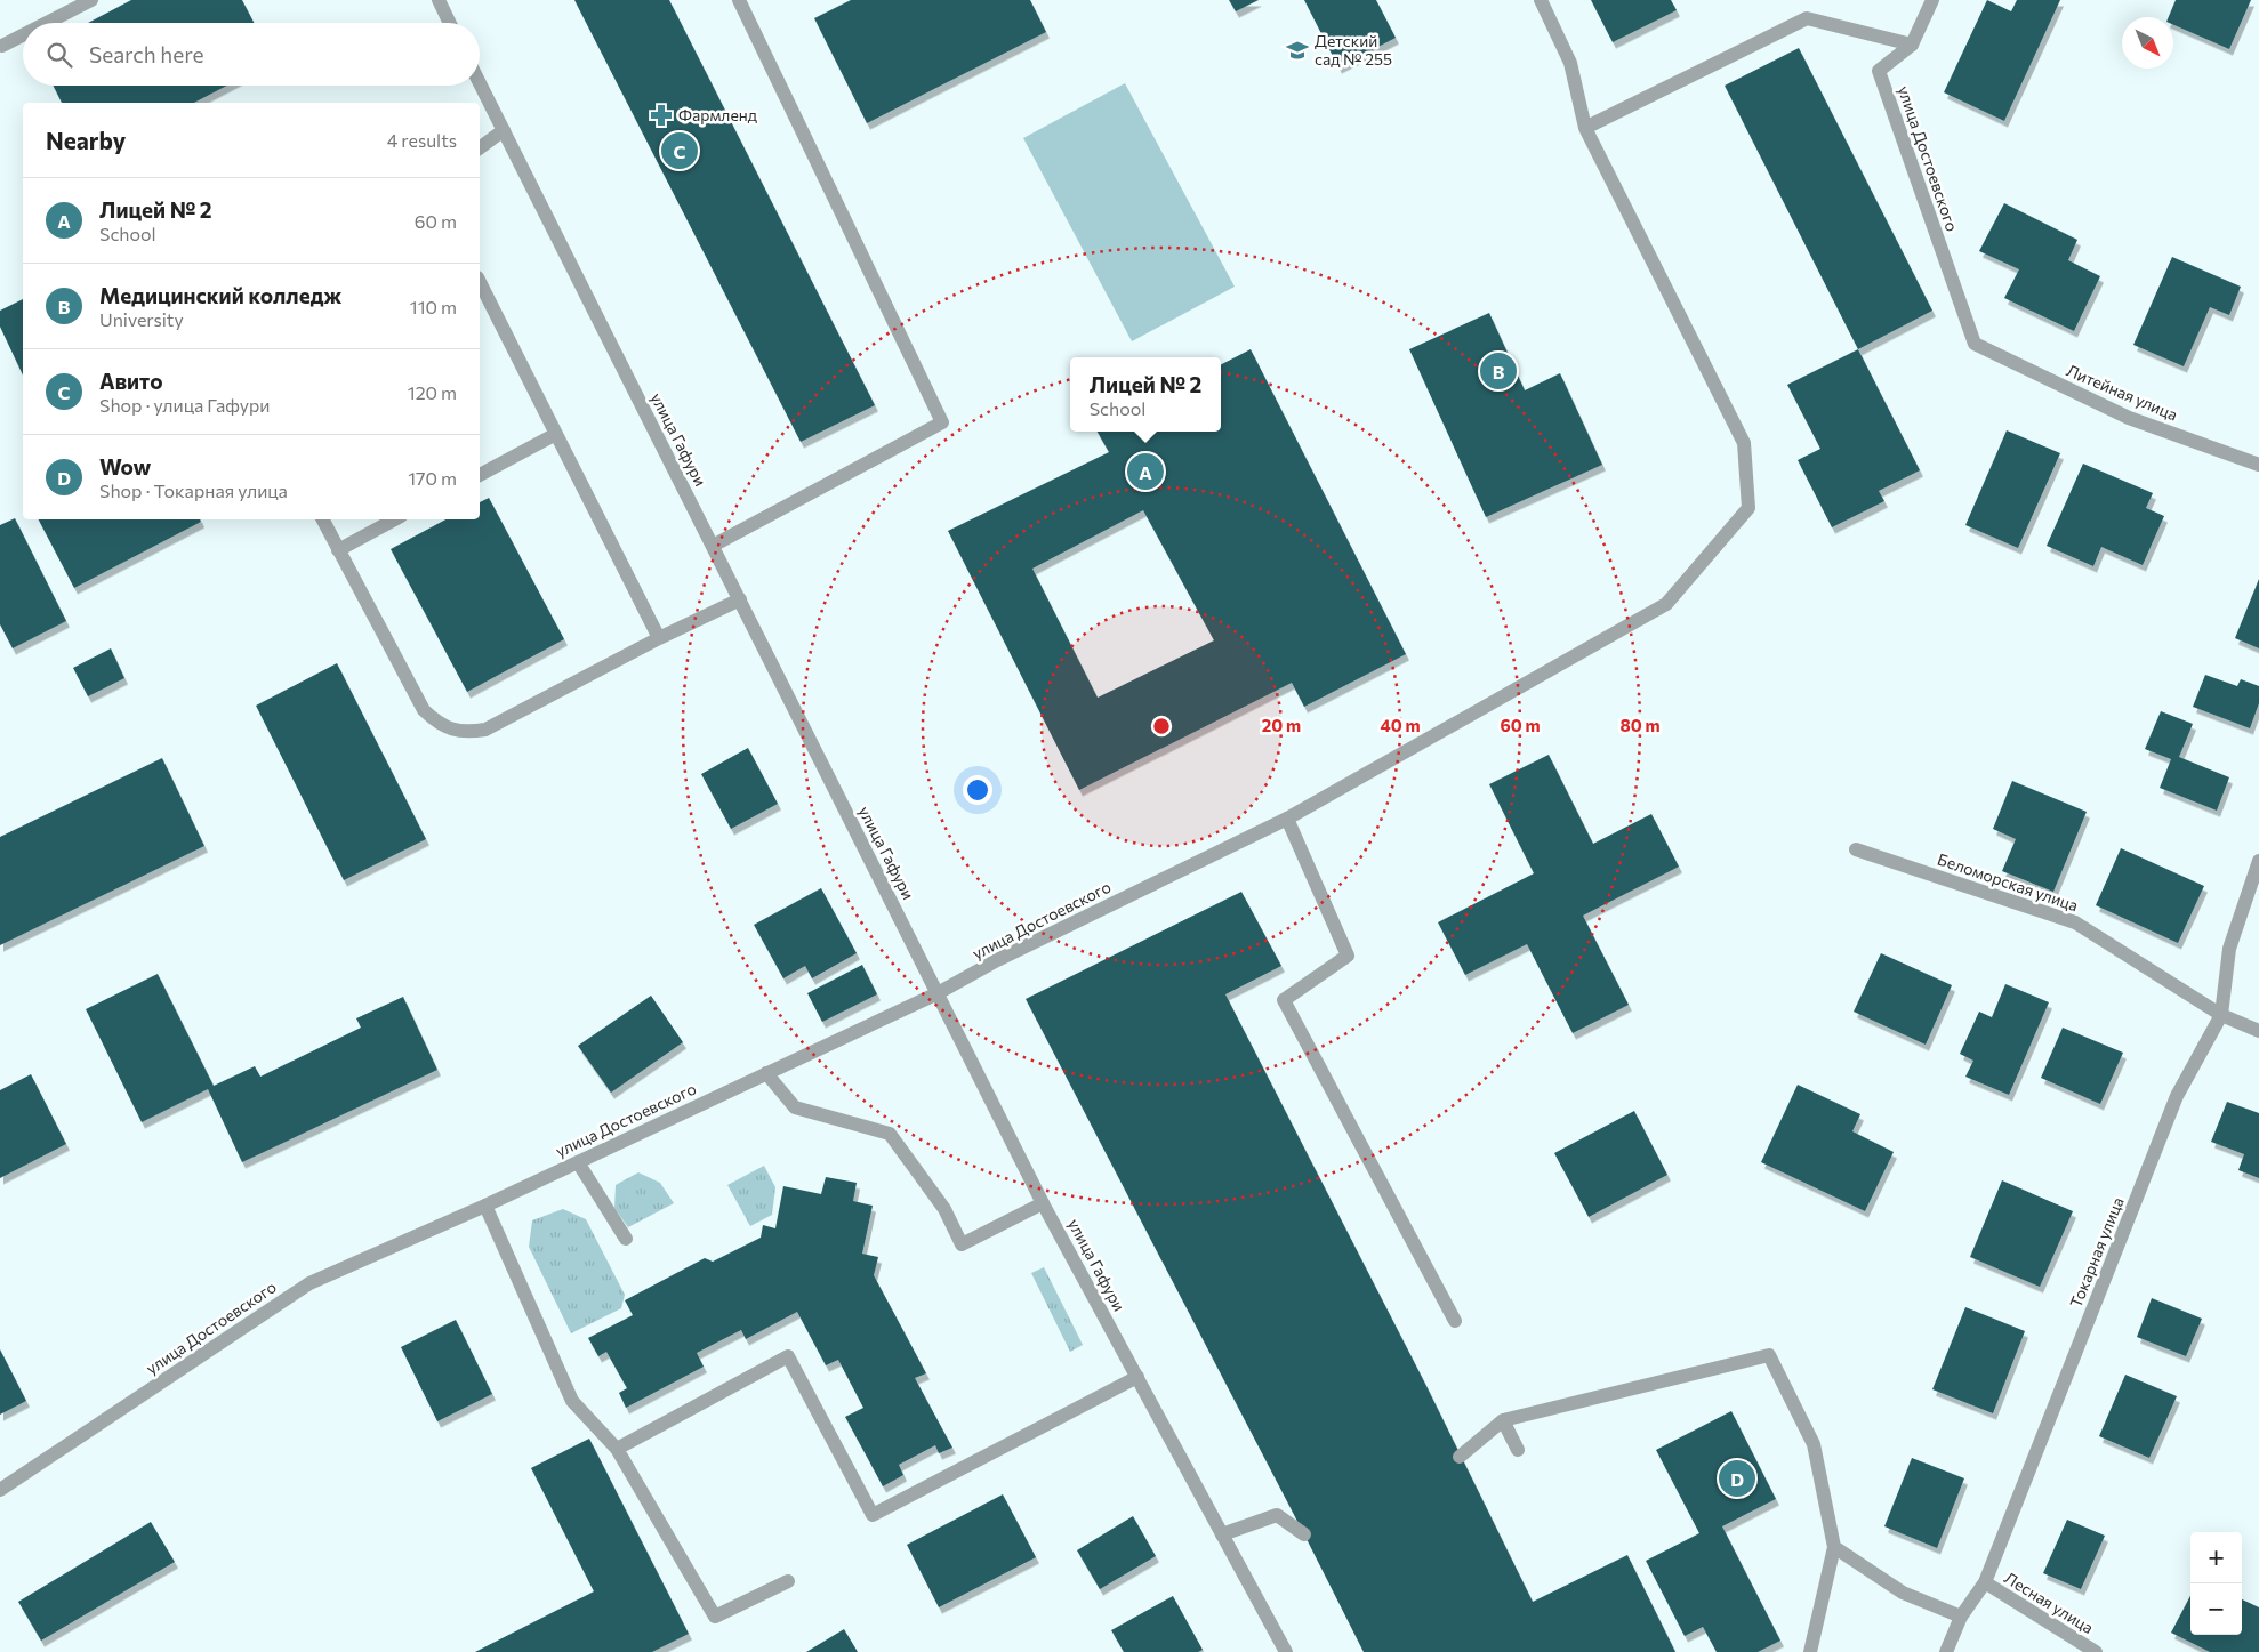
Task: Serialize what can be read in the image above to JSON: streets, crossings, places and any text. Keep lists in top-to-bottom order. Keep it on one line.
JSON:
{"streets":{"street":["улица Достоевского","Литейная улица","улица Гафури","Беломорская улица","Токарная улица","Лесная улица"]},"crossings":[["улица Достоевского","Литейная улица"],["улица Достоевского","улица Гафури"],["Беломорская улица","Токарная улица"],["Токарная улица","Лесная улица"]],"places":{"school or university":["Детский сад № 255"],"pharmacy":["Фармленд"]},"north":"bottom right","page":{"search":"Search here","heading":["Nearby","4 results"],"pins":["C","B","A","D"],"list":[{"mark":"A","name":"Лицей № 2","note":"School","value":"60 m"},{"mark":"B","name":"Медицинский колледж","note":"University","value":"110 m"},{"mark":"C","name":"Авито","note":"Shop · улица Гафури","value":"120 m"},{"mark":"D","name":"Wow","note":"Shop · Токарная улица","value":"170 m"}],"popup":["Лицей № 2","School"],"map_buttons":["+","−"]},"rings":["20 m","40 m","60 m","80 m"]}
